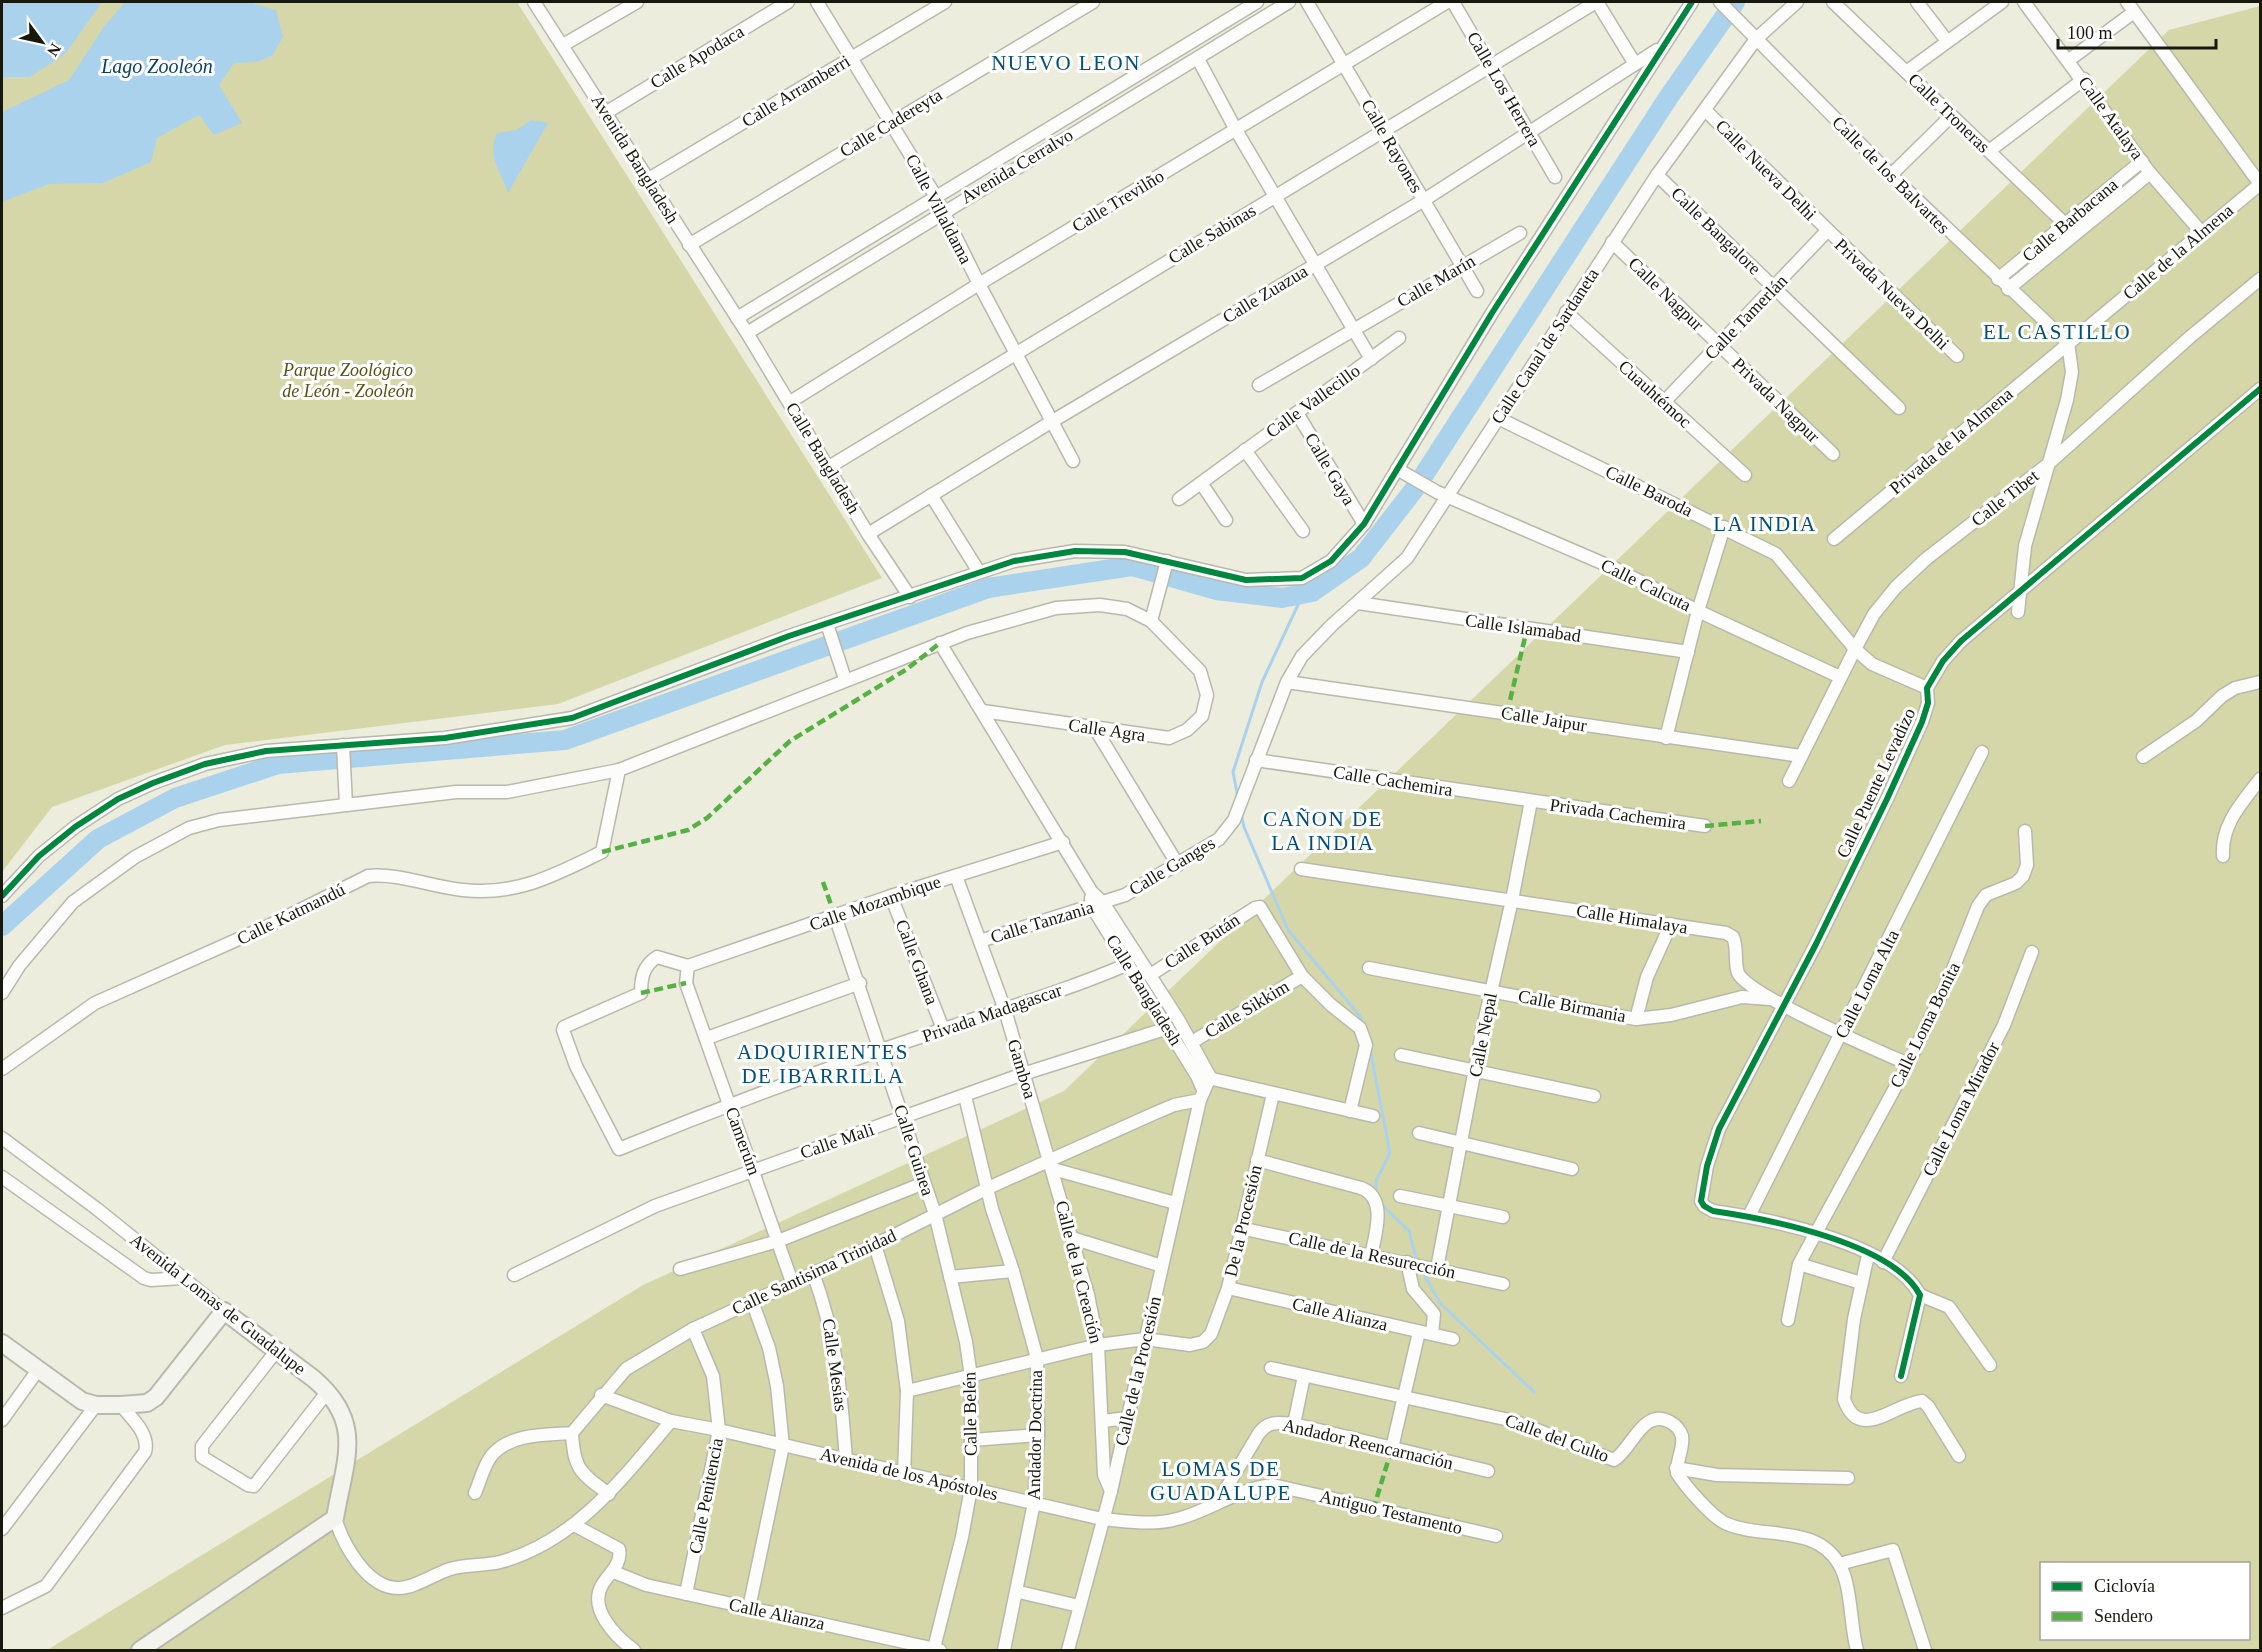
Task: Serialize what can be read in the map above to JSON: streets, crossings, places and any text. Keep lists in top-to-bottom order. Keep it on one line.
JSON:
{"streets":{"street":["Calle Apodaca","Calle Los Herrera","Calle Arramberri","Calle Troneras","Calle Atalaya","Calle Cadereyta","Calle Rayones","Avenida Bangladesh","Avenida Cerralvo","Calle Nueva Delhi","Calle de los Balvartes","Calle Trevilño","Calle Villaldama","Calle Barbacana","Calle Bangalore","Calle Sabinas","Calle de la Almena","Calle Marín","Calle Zuazua","Calle Nagpur","Privada Nueva Delhi","Calle Tamerlán","Calle Canal de Sardaneta","Cuauhtémoc","Privada Nagpur","Calle Vallecillo","Privada de la Almena","Calle Bangladesh","Calle Gaya","Calle Baroda","Calle Tibet","Calle Calcuta","Calle Islamabad","Calle Jaipur","Calle Agra","Calle Cachemira","Calle Puente Levadizo","Privada Cachemira","Calle Ganges","Calle Mozambique","Calle Katmandú","Calle Himalaya","Calle Tanzania","Calle Bután","Calle Ghana","Calle Loma Alta","Calle Birmania","Calle Sikkim","Privada Madagascar","Calle Loma Bonita","Calle Nepal","Gamboa","Calle Loma Mirador","Camerúm","Calle Mali","Calle Guinea","De la Procesión","Calle de la Resurección","Calle Santisima Trinidad","Calle de la Creación","Avenida Lomas de Guadalupe","Calle Alianza","Calle Mesías","Calle de la Procesión","Calle Belén","Andador Doctrina","Calle del Culto","Andador Reencarnación","Avenida de los Apóstoles","Calle Penitencia","Antiguo Testamento"]},"crossings":[["Calle Apodaca","Avenida Bangladesh"],["Calle Los Herrera","Calle Sabinas"],["Calle Los Herrera","Calle Zuazua"],["Calle Arramberri","Avenida Bangladesh"],["Calle Arramberri","Calle Villaldama"],["Calle Troneras","Calle Barbacana"],["Calle Atalaya","Calle Barbacana"],["Calle Atalaya","Calle de la Almena"],["Calle Cadereyta","Avenida Bangladesh"],["Calle Cadereyta","Calle Villaldama"],["Calle Rayones","Calle Trevilño"],["Calle Rayones","Calle Sabinas"],["Calle Rayones","Calle Marín"],["Calle Rayones","Calle Zuazua"],["Avenida Bangladesh","Avenida Cerralvo"],["Avenida Bangladesh","Calle Bangladesh"],["Avenida Cerralvo","Calle Villaldama"],["Avenida Cerralvo","Calle Vallecillo"],["Avenida Cerralvo","Calle Bangladesh"],["Calle Nueva Delhi","Privada Nueva Delhi"],["Calle Nueva Delhi","Calle Tamerlán"],["Calle Nueva Delhi","Calle Canal de Sardaneta"],["Calle de los Balvartes","Calle Barbacana"],["Calle de los Balvartes","Calle de la Almena"],["Calle de los Balvartes","Calle Canal de Sardaneta"],["Calle de los Balvartes","Privada de la Almena"],["Calle Trevilño","Calle Villaldama"],["Calle Trevilño","Calle Vallecillo"],["Calle Trevilño","Calle Bangladesh"],["Calle Villaldama","Calle Sabinas"],["Calle Villaldama","Calle Zuazua"],["Calle Bangalore","Calle Tamerlán"],["Calle Bangalore","Calle Canal de Sardaneta"],["Calle Sabinas","Calle Vallecillo"],["Calle Sabinas","Calle Bangladesh"],["Calle de la Almena","Privada de la Almena"],["Calle Marín","Calle Vallecillo"],["Calle Zuazua","Calle Vallecillo"],["Calle Zuazua","Calle Bangladesh"],["Calle Nagpur","Calle Tamerlán"],["Calle Nagpur","Calle Canal de Sardaneta"],["Calle Nagpur","Privada Nagpur"],["Privada Nueva Delhi","Calle Tamerlán"],["Calle Tamerlán","Cuauhtémoc"],["Calle Tamerlán","Privada Nagpur"],["Calle Canal de Sardaneta","Cuauhtémoc"],["Calle Canal de Sardaneta","Calle Baroda"],["Calle Canal de Sardaneta","Calle Calcuta"],["Calle Canal de Sardaneta","Calle Islamabad"],["Calle Canal de Sardaneta","Calle Jaipur"],["Calle Vallecillo","Calle Gaya"],["Calle Bangladesh","Calle Agra"],["Calle Bangladesh","Calle Ganges"],["Calle Bangladesh","Calle Mozambique"],["Calle Bangladesh","Calle Tanzania"],["Calle Bangladesh","Calle Bután"],["Calle Bangladesh","Calle Sikkim"],["Calle Bangladesh","Privada Madagascar"],["Calle Bangladesh","Calle Mali"],["Calle Bangladesh","Calle de la Procesión"],["Calle Baroda","Calle Tibet"],["Calle Baroda","Calle Puente Levadizo"],["Calle Tibet","Calle Calcuta"],["Calle Tibet","Calle Jaipur"],["Calle Cachemira","Privada Cachemira"],["Calle Cachemira","Calle Ganges"],["Calle Cachemira","Calle Nepal"],["Calle Puente Levadizo","Calle Himalaya"],["Calle Puente Levadizo","Calle Loma Alta"],["Calle Puente Levadizo","Calle Birmania"],["Privada Cachemira","Calle Nepal"],["Calle Ganges","Calle Tanzania"],["Calle Mozambique","Calle Ghana"],["Calle Mozambique","Privada Madagascar"],["Calle Mozambique","Gamboa"],["Calle Mozambique","Camerúm"],["Calle Mozambique","Calle Guinea"],["Calle Himalaya","Calle Loma Alta"],["Calle Himalaya","Calle Birmania"],["Calle Himalaya","Calle Loma Bonita"],["Calle Himalaya","Calle Nepal"],["Calle Tanzania","Gamboa"],["Calle Bután","Calle Sikkim"],["Calle Ghana","Privada Madagascar"],["Calle Birmania","Calle Nepal"],["Privada Madagascar","Gamboa"],["Privada Madagascar","Camerúm"],["Privada Madagascar","Calle Guinea"],["Calle Nepal","Calle de la Resurección"],["Gamboa","Calle Mali"],["Gamboa","Calle Santisima Trinidad"],["Gamboa","Calle de la Creación"],["Camerúm","Calle Mali"],["Camerúm","Calle Santisima Trinidad"],["Calle Mali","Calle Guinea"],["Calle Guinea","Calle Santisima Trinidad"],["Calle Guinea","Calle Belén"],["De la Procesión","Calle de la Resurección"],["De la Procesión","Calle Alianza"],["De la Procesión","Calle de la Procesión"],["Calle Santisima Trinidad","Calle de la Creación"],["Calle Santisima Trinidad","Calle Mesías"],["Calle Santisima Trinidad","Calle de la Procesión"],["Calle Santisima Trinidad","Calle Belén"],["Calle Santisima Trinidad","Andador Doctrina"],["Calle Santisima Trinidad","Avenida de los Apóstoles"],["Calle Santisima Trinidad","Calle Penitencia"],["Calle de la Creación","Calle de la Procesión"],["Calle Alianza","Calle Belén"],["Calle Alianza","Calle Penitencia"],["Calle Mesías","Avenida de los Apóstoles"],["Calle de la Procesión","Avenida de los Apóstoles"],["Calle Belén","Avenida de los Apóstoles"],["Andador Doctrina","Avenida de los Apóstoles"],["Andador Reencarnación","Avenida de los Apóstoles"],["Andador Reencarnación","Antiguo Testamento"],["Avenida de los Apóstoles","Calle Penitencia"],["Avenida de los Apóstoles","Antiguo Testamento"]],"districts":["NUEVO LEON","EL CASTILLO","LA INDIA","CAÑON DE LA INDIA","ADQUIRIENTES DE IBARRILLA","LOMAS DE GUADALUPE"],"water":["Lago Zooleón"],"parks":["Parque Zoológico de León - Zooleón"],"legend":["Ciclovía","Sendero"],"scale_bar":"100 m","north":"bottom right"}
